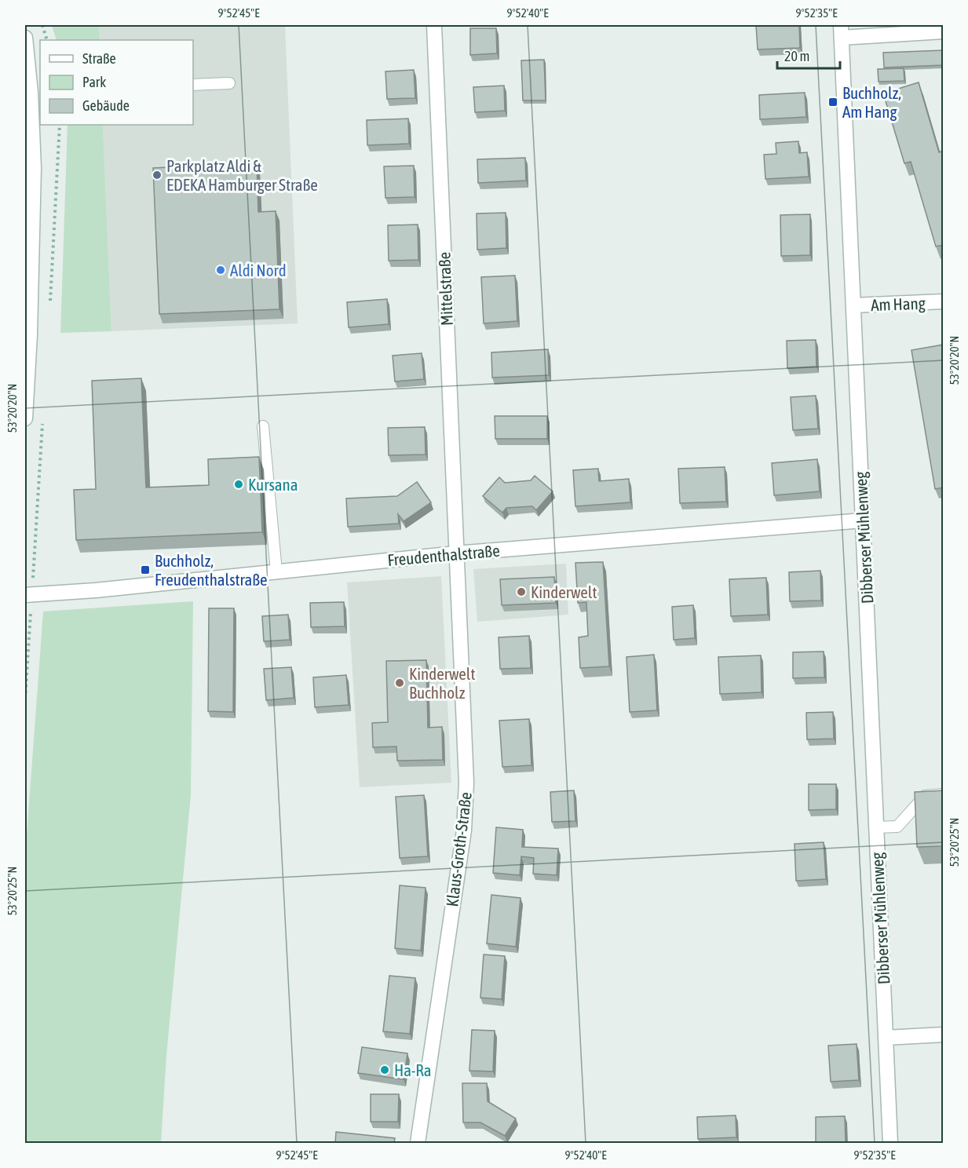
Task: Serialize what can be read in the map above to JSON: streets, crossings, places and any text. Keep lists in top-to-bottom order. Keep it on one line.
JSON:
{"streets":{"street":["Mittelstraße","Am Hang","Dibberser Mühlenweg","Freudenthalstraße","Klaus-Groth-Straße"]},"crossings":[["Mittelstraße","Freudenthalstraße"],["Mittelstraße","Klaus-Groth-Straße"],["Am Hang","Dibberser Mühlenweg"],["Dibberser Mühlenweg","Freudenthalstraße"],["Freudenthalstraße","Klaus-Groth-Straße"]],"places":{"transit":["Buchholz, Am Hang","Buchholz, Freudenthalstraße"],"other":["Parkplatz Aldi & EDEKA Hamburger Straße","Aldi Nord","Kursana","Kinderwelt","Kinderwelt Buchholz","Ha-Ra"]},"legend":["Straße","Park","Gebäude"],"scale_bar":"20 m","coordinates":["9°52'45\"E","9°52'40\"E","9°52'35\"E","53°20'20\"N","53°20'25\"N"]}
